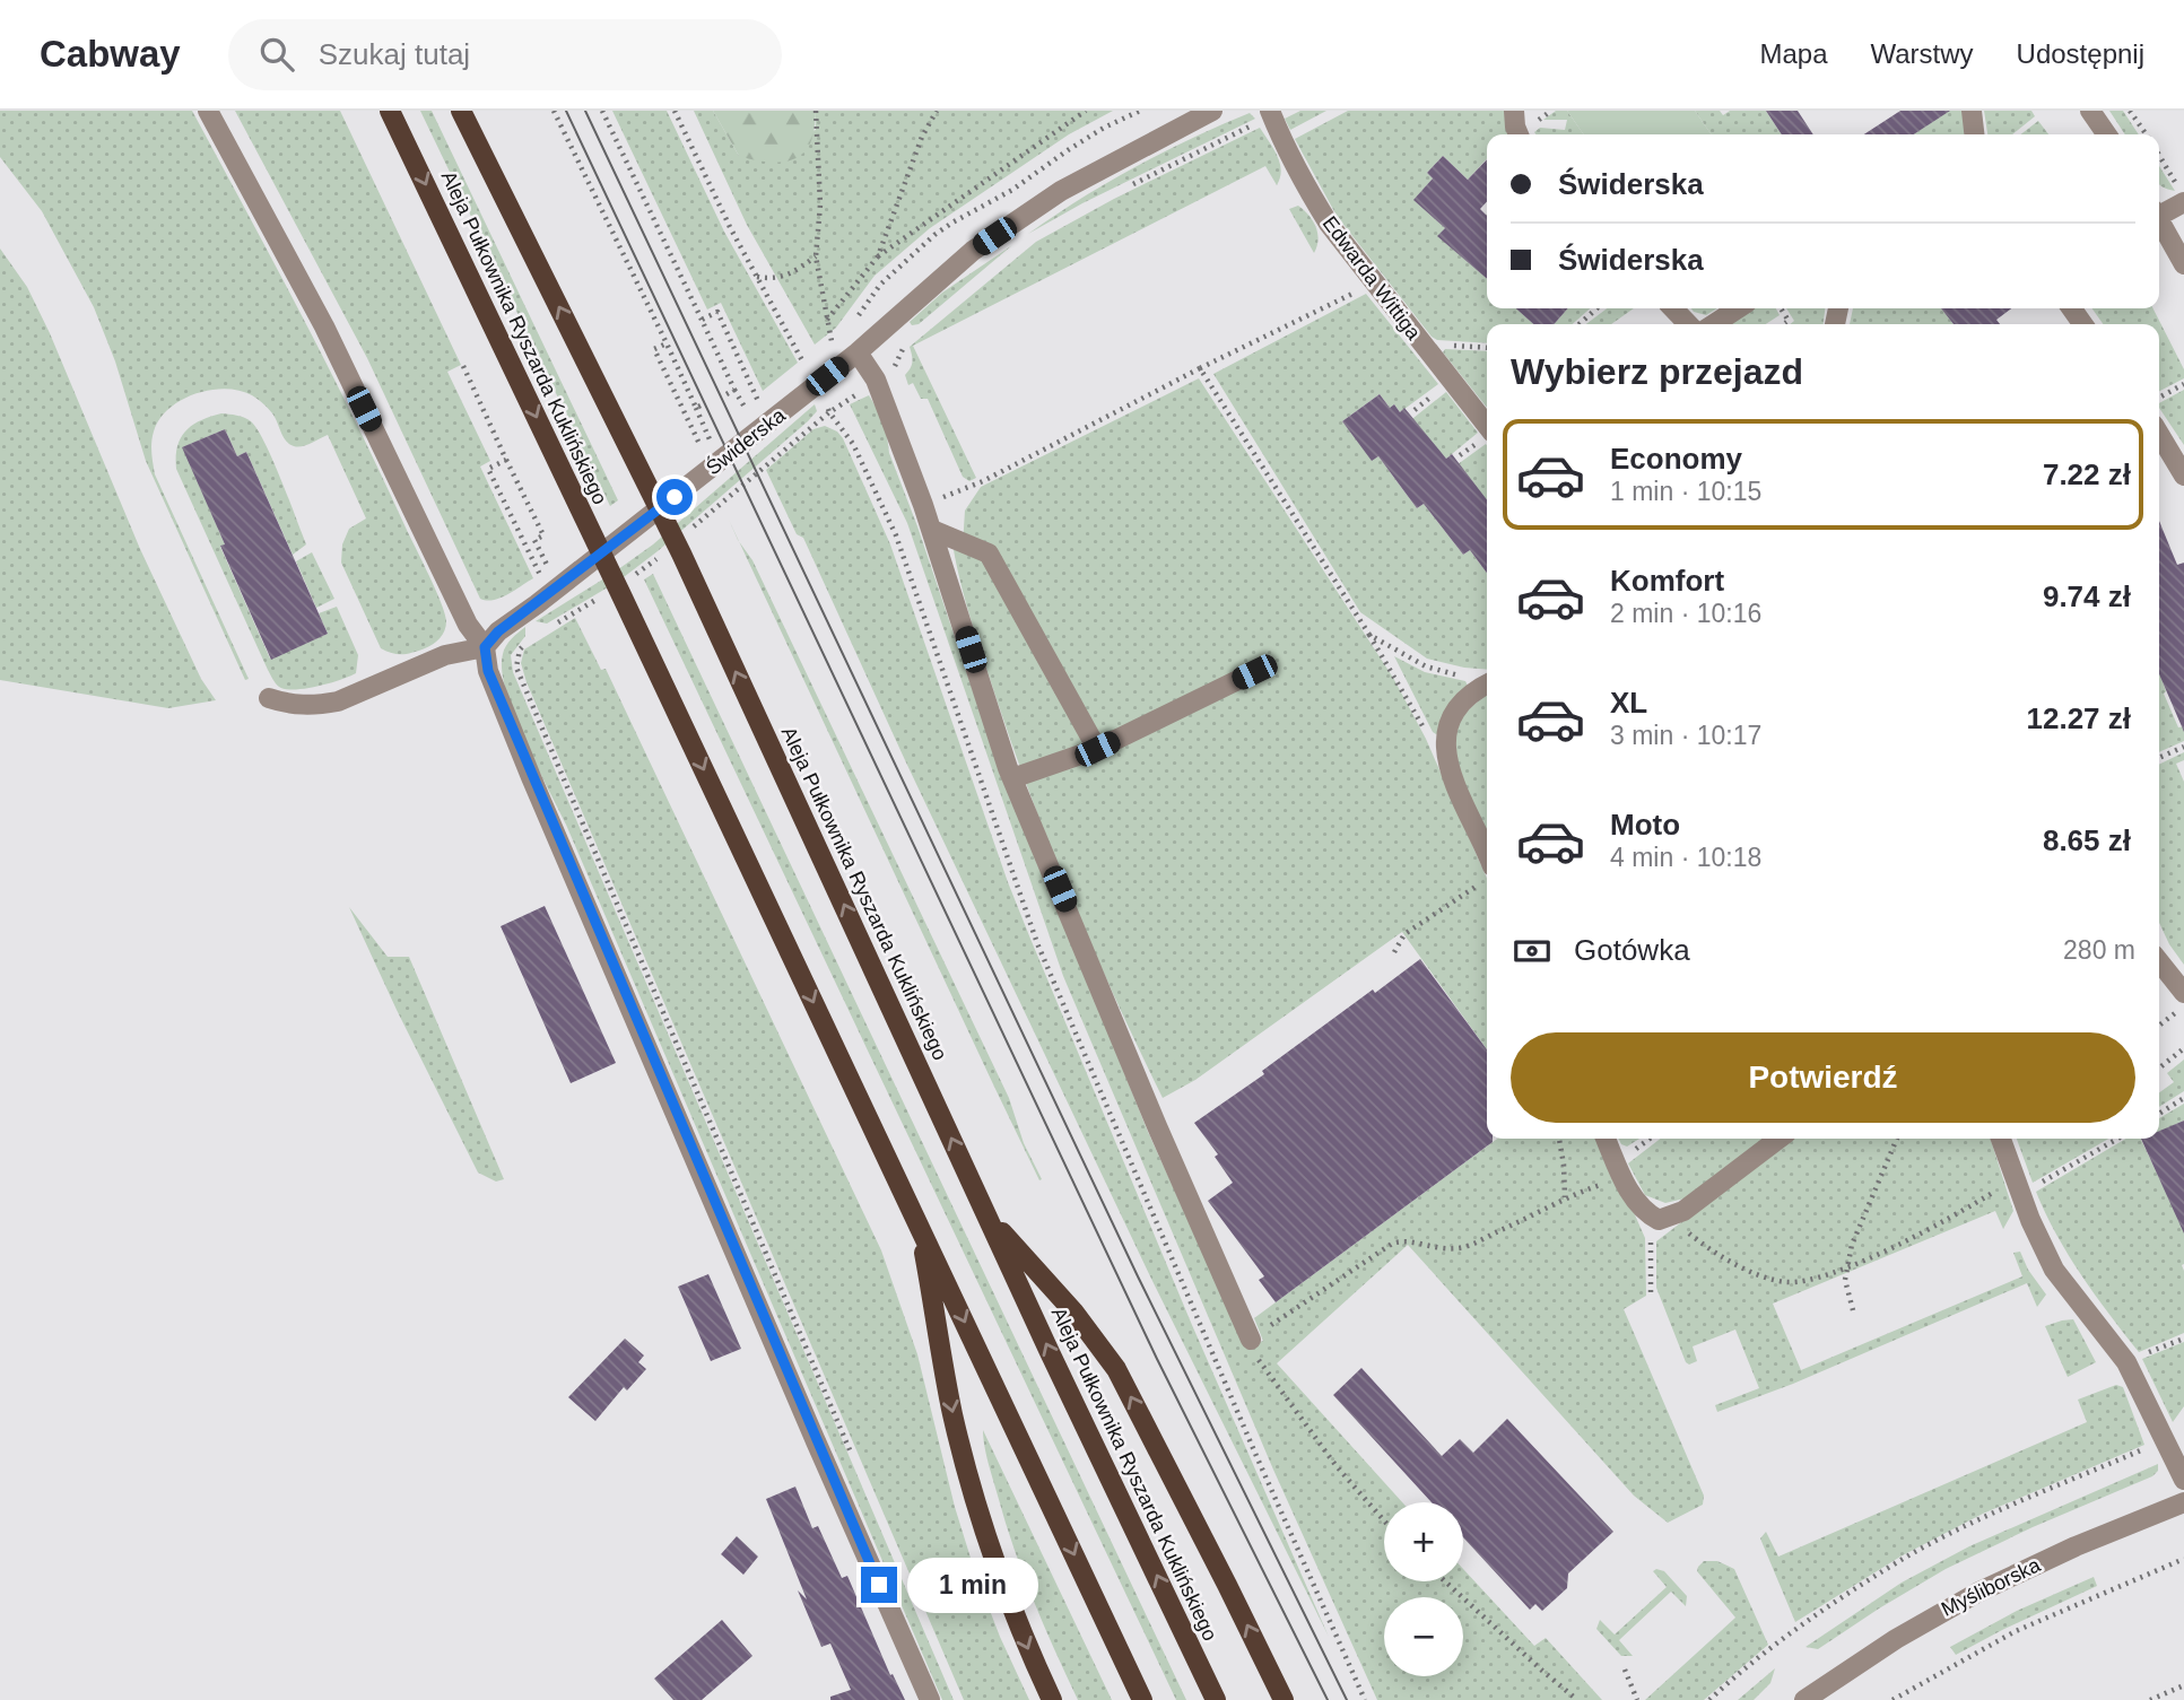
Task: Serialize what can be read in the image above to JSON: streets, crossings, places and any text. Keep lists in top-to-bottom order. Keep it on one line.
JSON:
{"streets":{"main road":["Aleja Pułkownika Ryszarda Kuklińskiego"],"street":["Edwarda Wittiga","Świderska","Myśliborska"]},"page":{"header":"Cabway","search":"Szukaj tutaj","nav":["Mapa","Warstwy","Udostępnij"],"banner":["Świderska","Świderska"],"heading":"Wybierz przejazd","list":[{"name":"Economy","note":"1 min · 10:15","value":"7.22 zł"},{"name":"Komfort","note":"2 min · 10:16","value":"9.74 zł"},{"name":"XL","note":"3 min · 10:17","value":"12.27 zł"},{"name":"Moto","note":"4 min · 10:18","value":"8.65 zł"}],"pay":["Gotówka","280 m"],"buttons":"Potwierdź","map_buttons":["+","−"],"bubble":"1 min"}}
